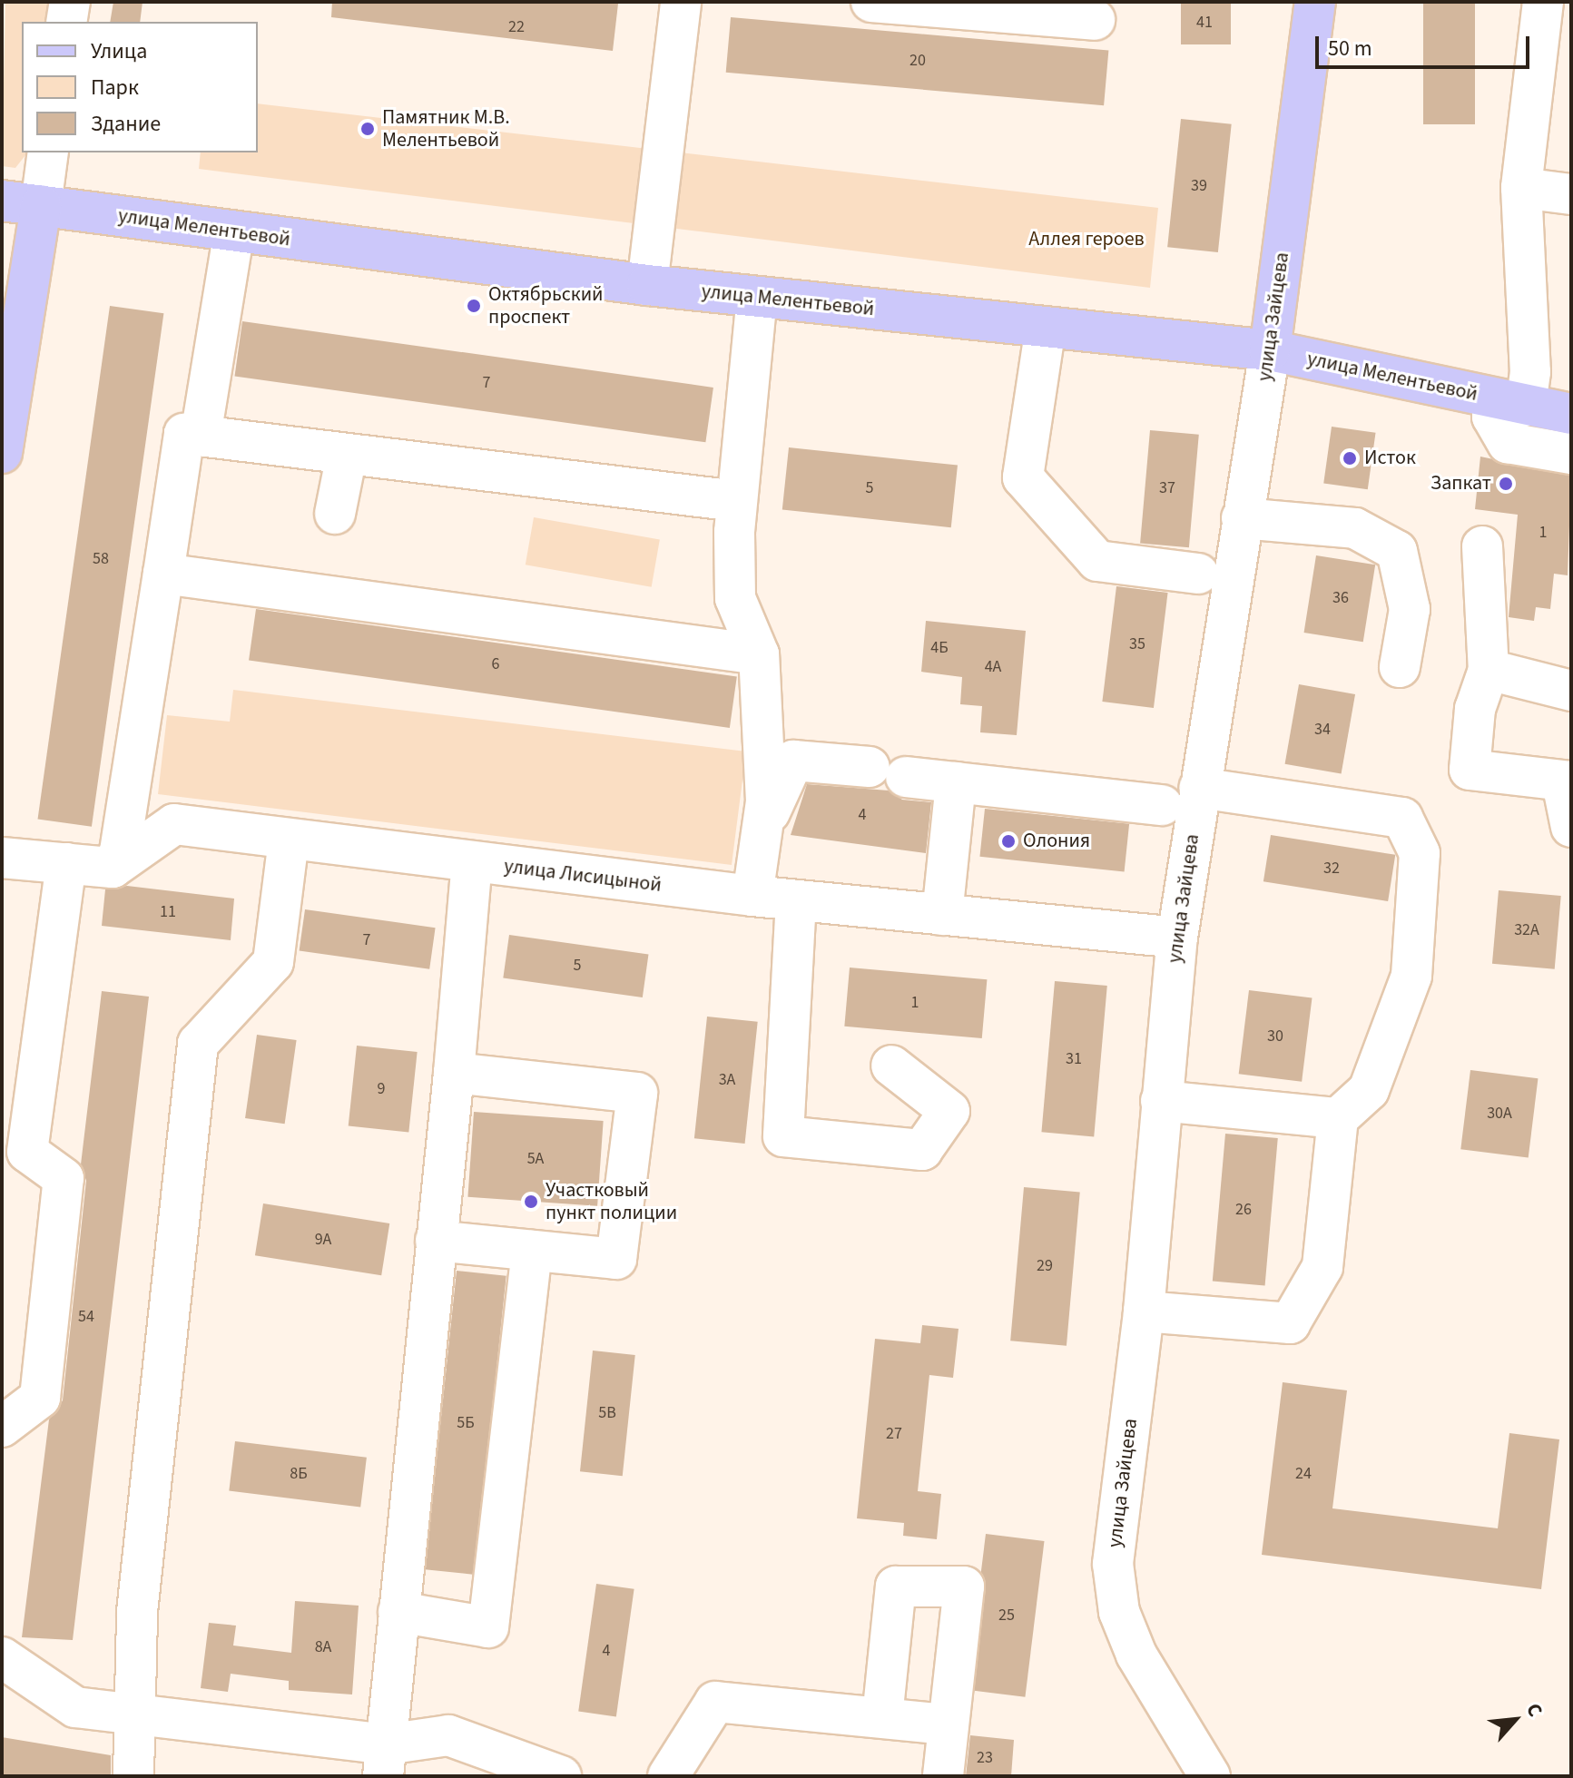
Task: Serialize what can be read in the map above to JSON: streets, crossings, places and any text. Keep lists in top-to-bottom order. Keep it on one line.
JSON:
{"streets":{"main road":["улица Мелентьевой","улица Зайцева"],"street":["улица Лисицыной"]},"crossings":[["улица Мелентьевой","улица Зайцева"],["улица Зайцева","улица Лисицыной"]],"parks":["Аллея героев"],"places":["Памятник М.В. Мелентьевой","Октябрьский проспект","Исток","Запкат","Олония","Участковый пункт полиции"],"house_numbers":["41","22","20","39","7","5","37","1","58","36","35","4Б","6","4А","34","4","32","11","32А","7","5","1","30","31","3А","9","30А","5А","26","9А","29","54","5В","5Б","27","8Б","24","25","8А","4","23"],"legend":["Улица","Парк","Здание"],"scale_bar":"50 m","north":"top right"}
